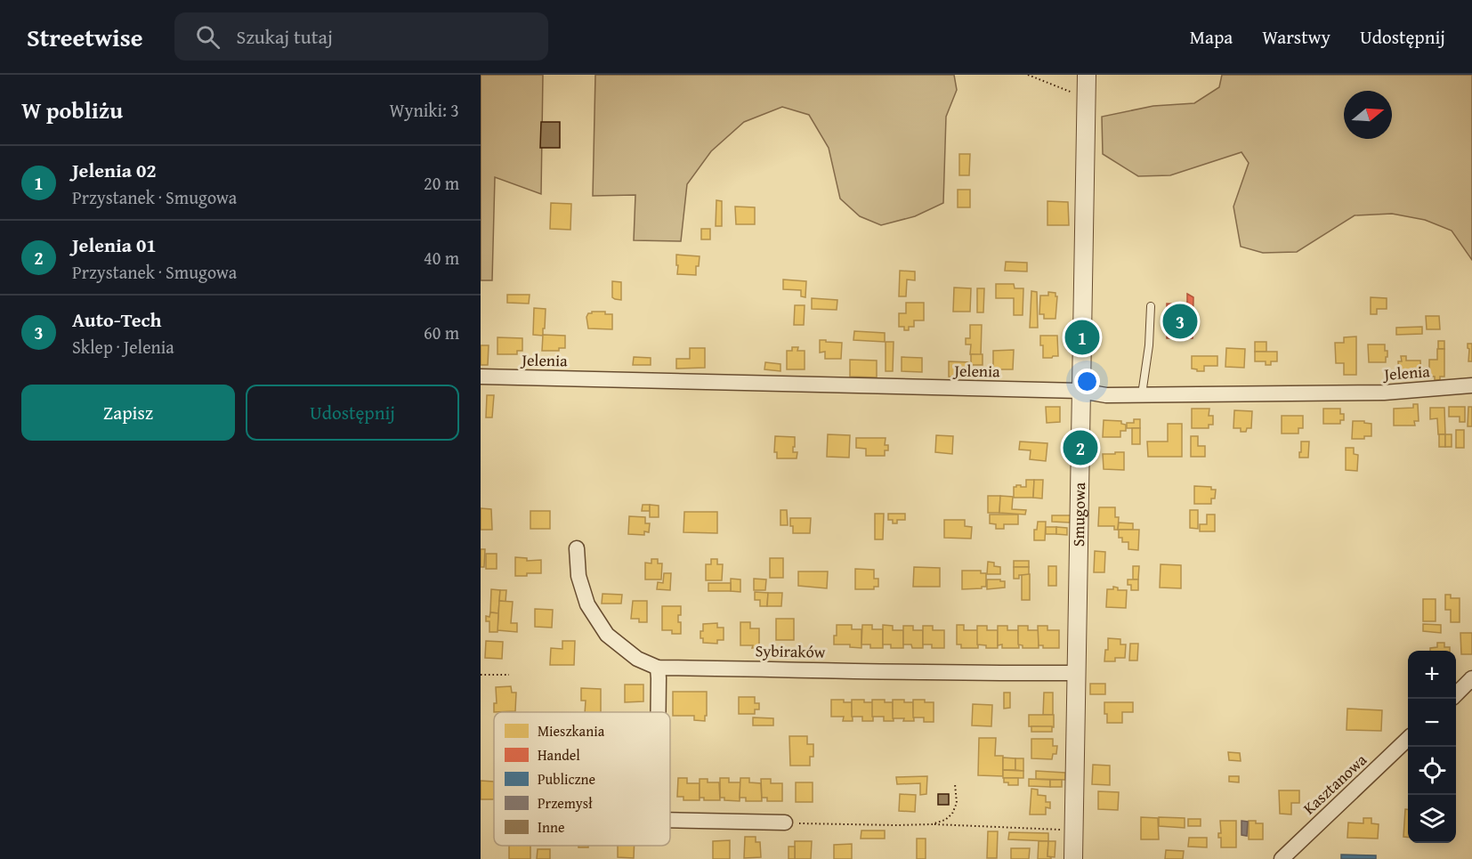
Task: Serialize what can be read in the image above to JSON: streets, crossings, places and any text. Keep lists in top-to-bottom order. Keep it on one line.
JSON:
{"streets":{"street":["Jelenia","Smugowa","Sybiraków","Kasztanowa"]},"crossings":[["Jelenia","Smugowa"],["Smugowa","Sybiraków"]],"legend":["Mieszkania","Handel","Publiczne","Przemysł","Inne"],"north":"right","page":{"header":"Streetwise","search":"Szukaj tutaj","nav":["Mapa","Warstwy","Udostępnij"],"heading":["W pobliżu","Wyniki: 3"],"list":[{"mark":"1","name":"Jelenia 02","note":"Przystanek · Smugowa","value":"20 m"},{"mark":"2","name":"Jelenia 01","note":"Przystanek · Smugowa","value":"40 m"},{"mark":"3","name":"Auto-Tech","note":"Sklep · Jelenia","value":"60 m"}],"pins":["3","1","2"],"buttons":["Zapisz","Udostępnij"],"map_buttons":["+","−"]}}
